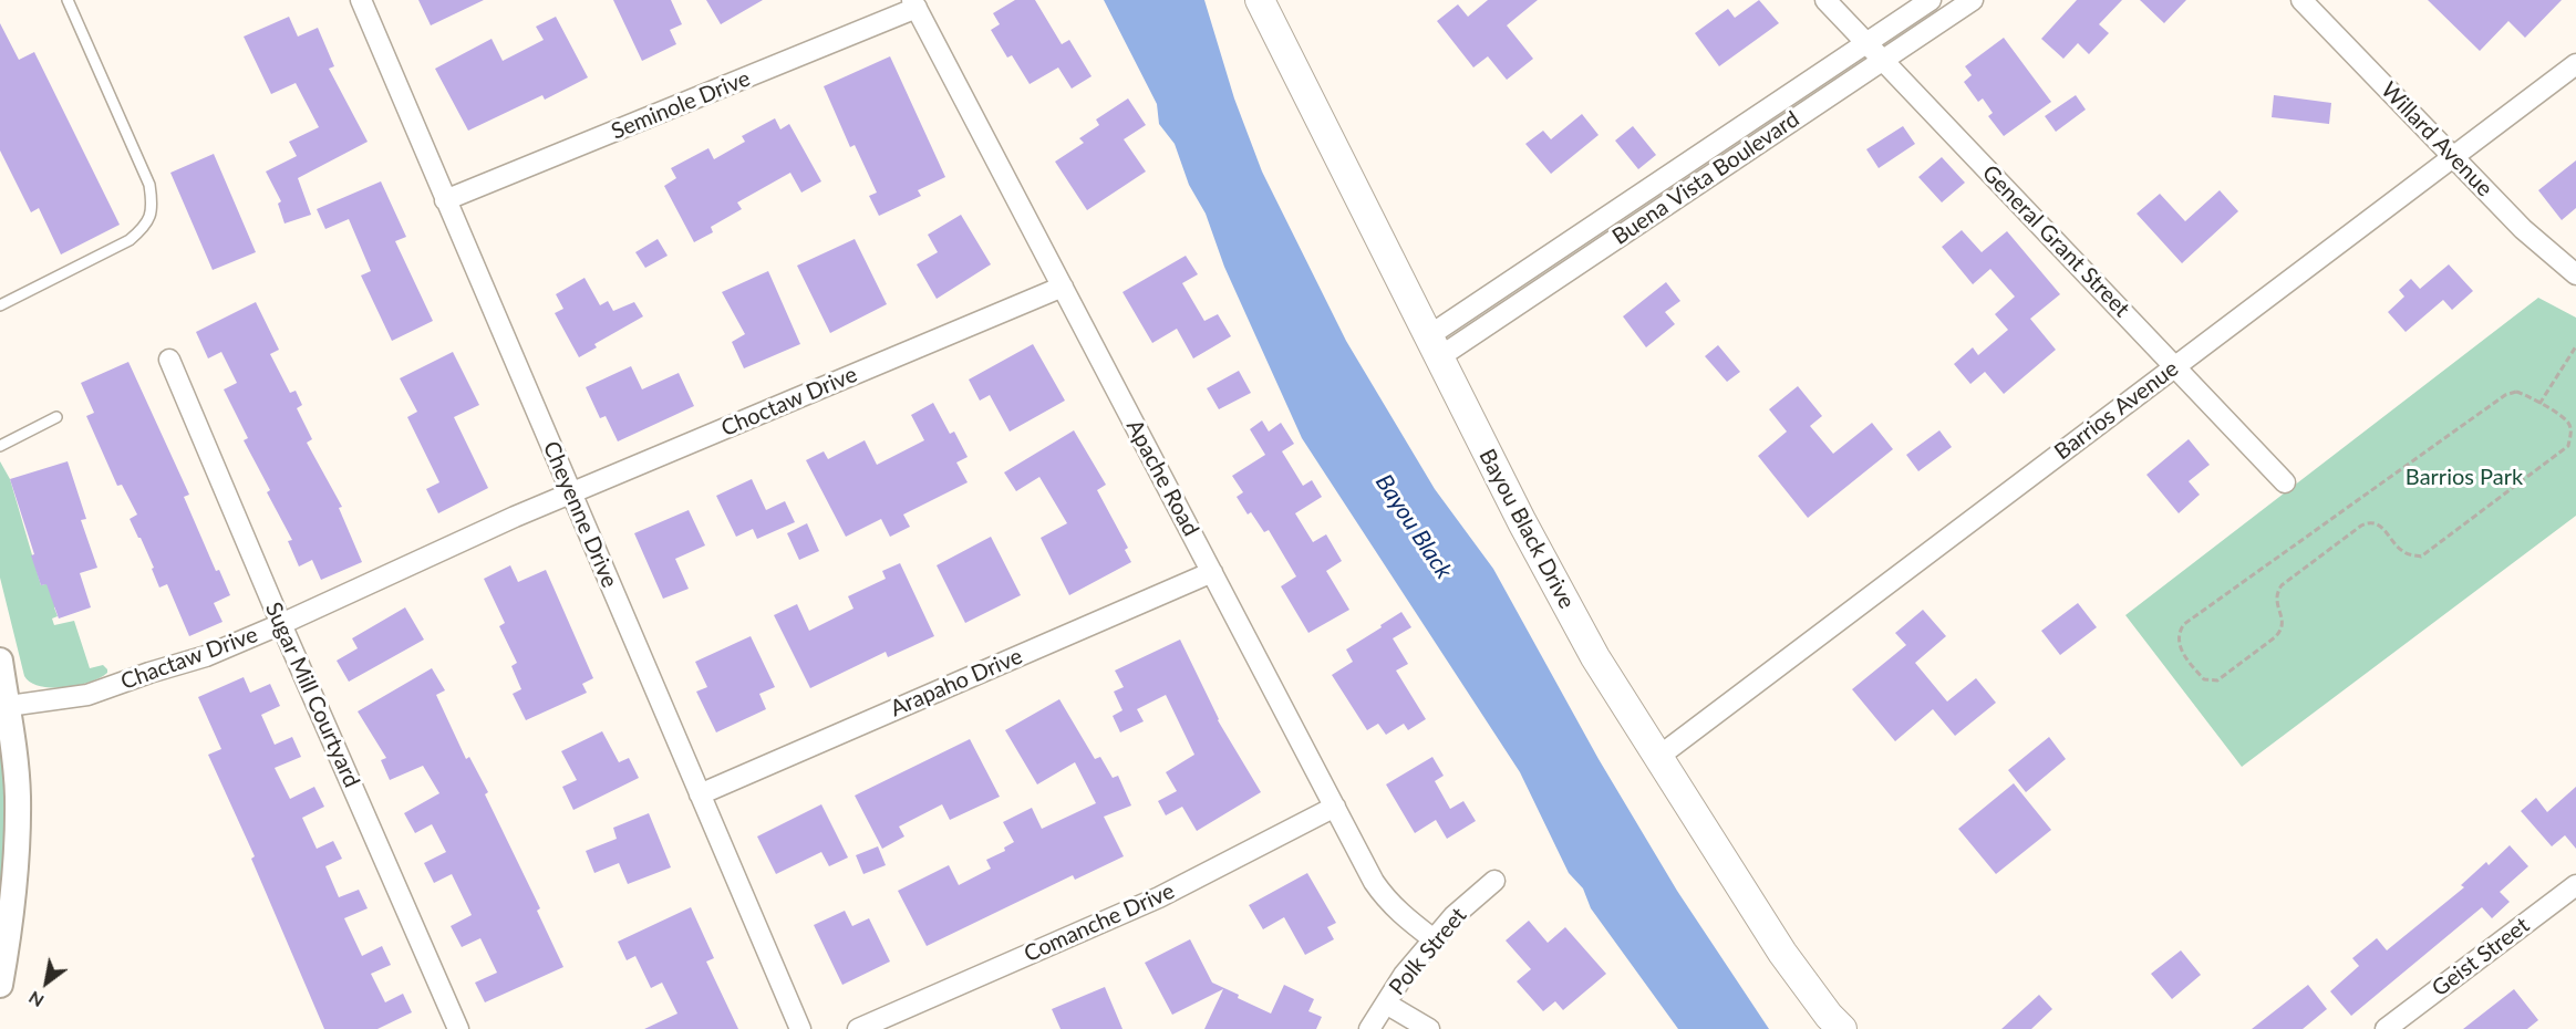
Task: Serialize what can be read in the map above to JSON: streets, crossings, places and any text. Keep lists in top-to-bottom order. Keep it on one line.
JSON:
{"streets":{"main road":["Bayou Black Drive"],"street":["Seminole Drive","Willard Avenue","Buena Vista Boulevard","General Grant Street","Choctaw Drive","Barrios Avenue","Apache Road","Cheyenne Drive","Chactaw Drive","Arapaho Drive","Sugar Mill Courtyard","Comanche Drive","Polk Street","Geist Street"]},"crossings":[["Seminole Drive","Apache Road"],["Seminole Drive","Cheyenne Drive"],["Willard Avenue","Barrios Avenue"],["Buena Vista Boulevard","General Grant Street"],["Buena Vista Boulevard","Bayou Black Drive"],["General Grant Street","Barrios Avenue"],["Choctaw Drive","Apache Road"],["Choctaw Drive","Cheyenne Drive"],["Choctaw Drive","Chactaw Drive"],["Barrios Avenue","Bayou Black Drive"],["Apache Road","Arapaho Drive"],["Apache Road","Comanche Drive"],["Apache Road","Polk Street"],["Cheyenne Drive","Arapaho Drive"],["Chactaw Drive","Sugar Mill Courtyard"]],"water":["Bayou Black"],"parks":["Barrios Park"],"north":"bottom left"}
